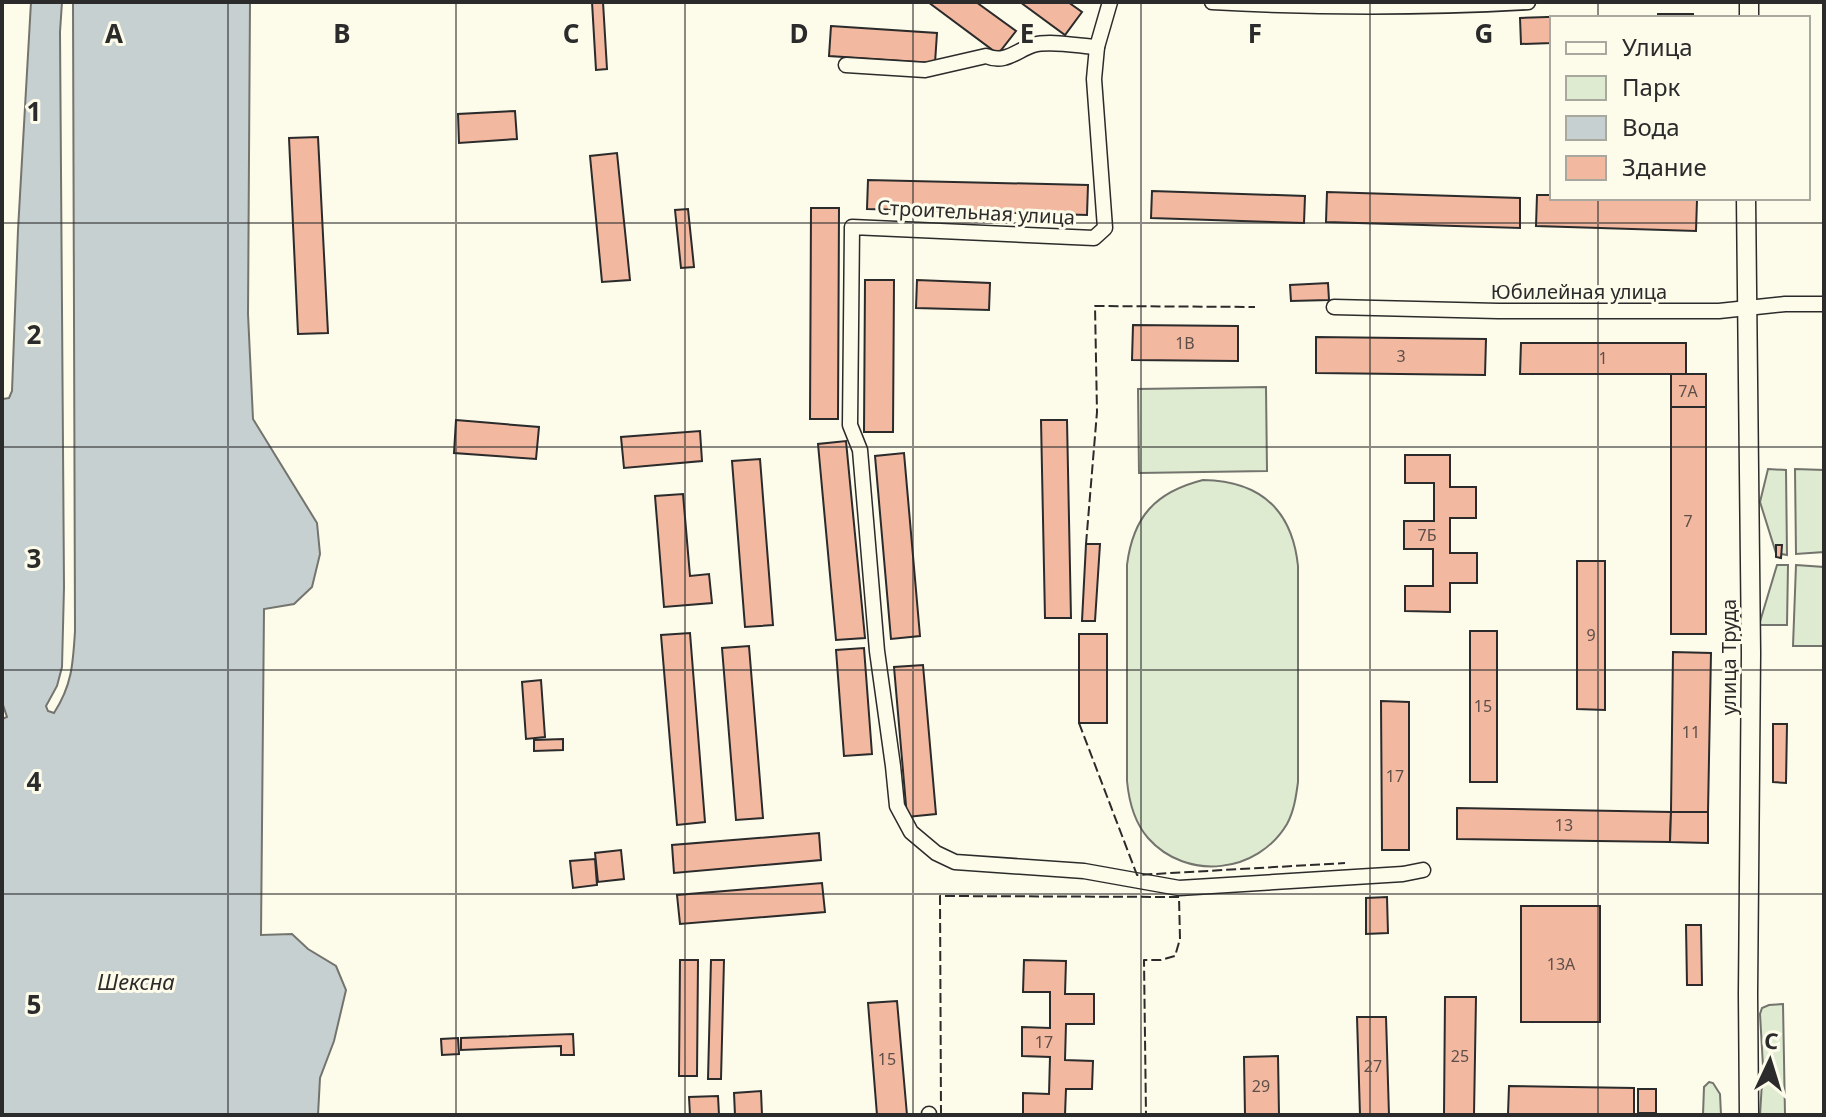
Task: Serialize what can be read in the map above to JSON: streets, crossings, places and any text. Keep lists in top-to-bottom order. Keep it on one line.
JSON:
{"streets":{"street":["Строительная улица","Юбилейная улица","улица Труда"]},"crossings":[["Юбилейная улица","улица Труда"]],"water":["Шексна"],"house_numbers":["1В","3","1","7А","7","7Б","9","15","11","17","13","13А","17","25","15","27","29"],"legend":["Улица","Парк","Вода","Здание"],"north":"top","grid":{"columns":["A","B","C","D","E","F","G"],"rows":["1","2","3","4","5"]}}
